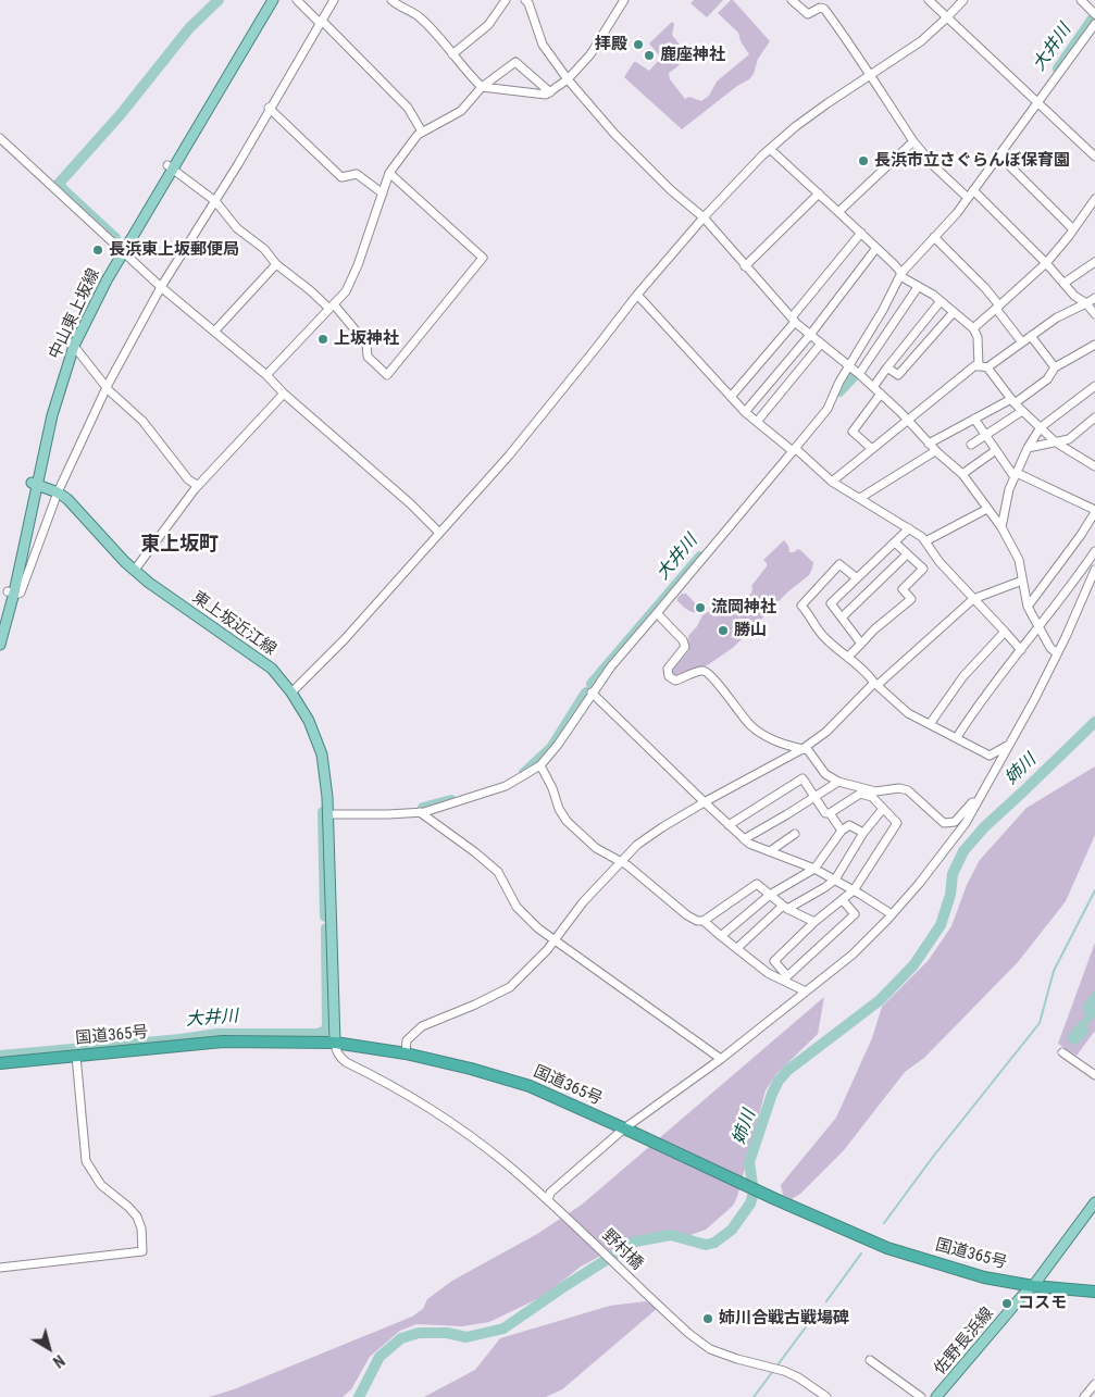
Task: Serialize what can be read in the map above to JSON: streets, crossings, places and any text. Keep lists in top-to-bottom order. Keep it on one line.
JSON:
{"streets":{"highway":["国道365号"],"main road":["中山東上坂線","東上坂近江線","佐野長浜線"],"street":["野村橋"]},"crossings":[["中山東上坂線","東上坂近江線"],["東上坂近江線","国道365号"],["東上坂近江線","野村橋"],["国道365号","野村橋"],["国道365号","佐野長浜線"]],"districts":["東上坂町"],"water":["大井川","姉川"],"places":["拝殿","鹿座神社","長浜市立さぐらんぼ保育園","長浜東上坂郵便局","上坂神社","流岡神社","勝山","コスモ","姉川合戦古戦場碑"],"north":"bottom right"}
